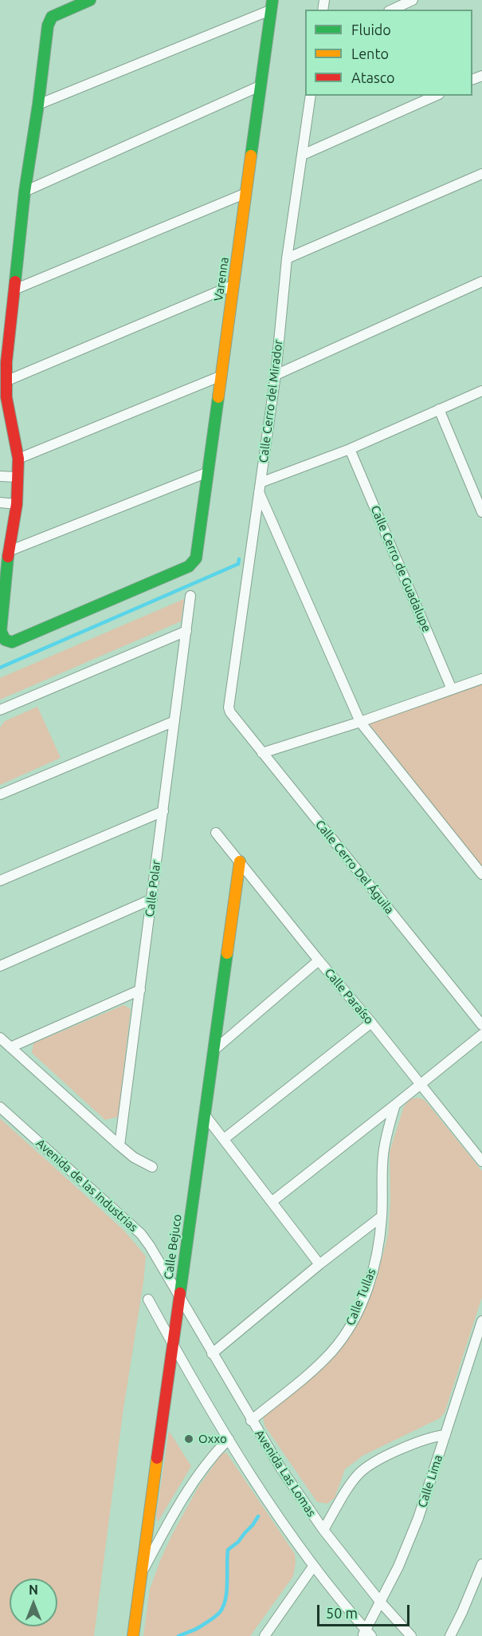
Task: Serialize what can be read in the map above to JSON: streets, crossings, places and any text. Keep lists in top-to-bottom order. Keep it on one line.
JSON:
{"streets":{"street":["Varenna","Calle Cerro del Mirador","Calle Cerro de Guadalupe","Calle Cerro Del Águila","Calle Polar","Calle Paraíso","Avenida de las Industrias","Calle Bejuco","Calle Tullas","Avenida Las Lomas","Calle Lima"]},"crossings":[["Calle Cerro del Mirador","Calle Cerro Del Águila"],["Calle Paraíso","Calle Bejuco"],["Avenida de las Industrias","Calle Bejuco"],["Avenida de las Industrias","Avenida Las Lomas"],["Calle Bejuco","Avenida Las Lomas"],["Calle Tullas","Avenida Las Lomas"],["Avenida Las Lomas","Calle Lima"]],"places":["Oxxo"],"legend":["Fluido","Lento","Atasco"],"scale_bar":"50 m","north":"top"}
